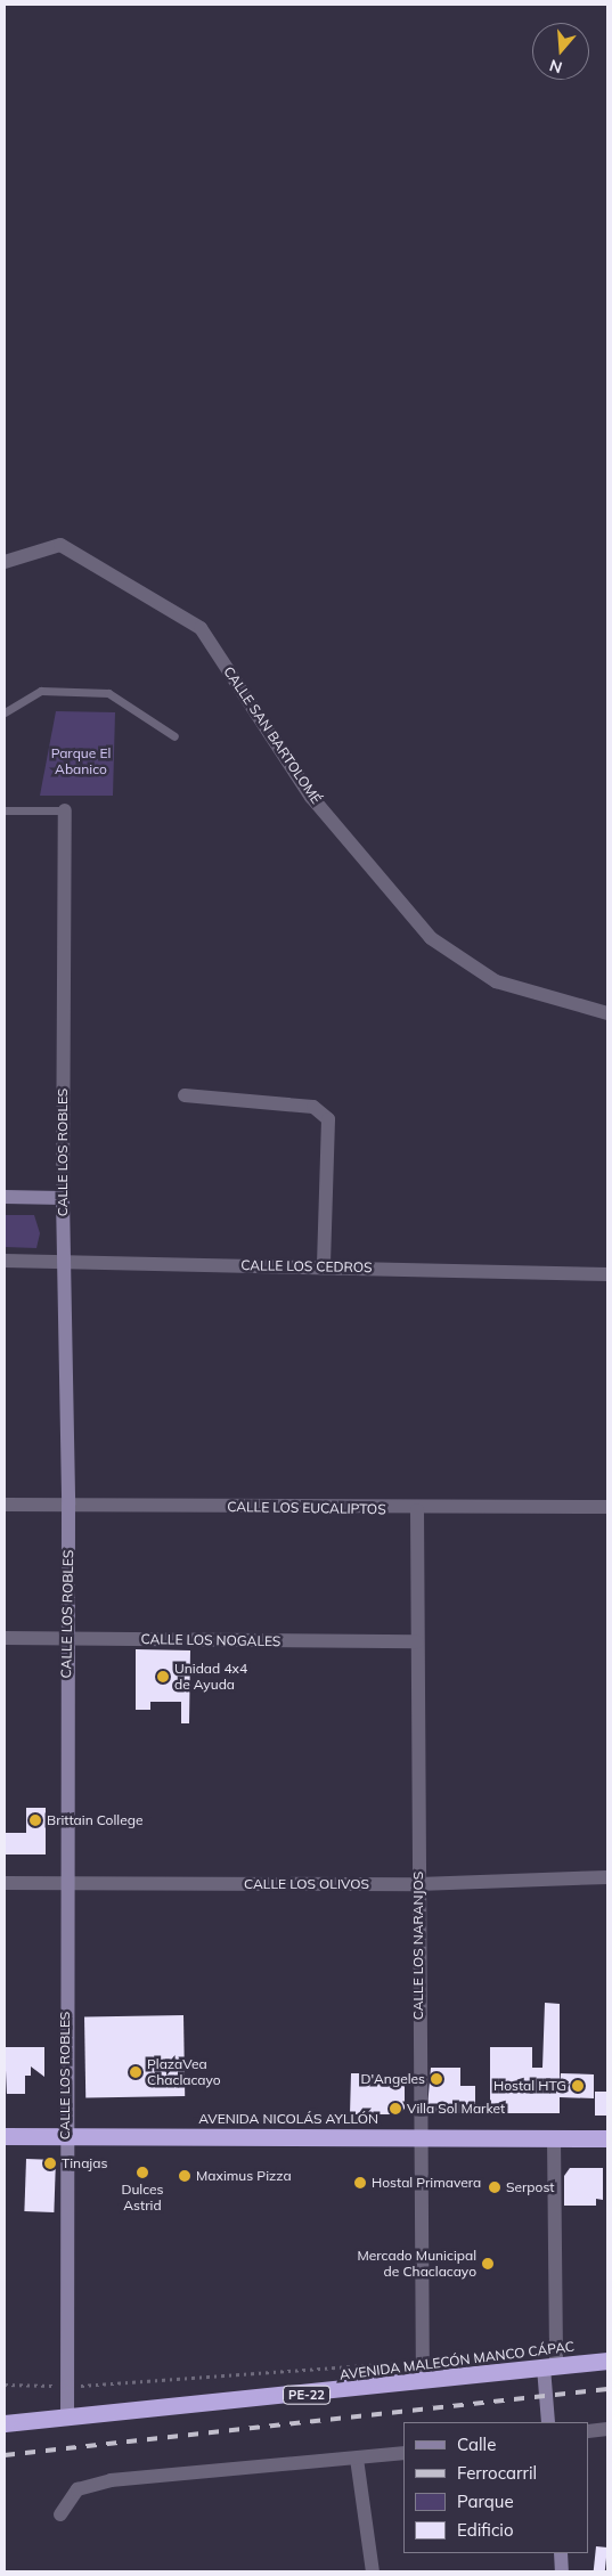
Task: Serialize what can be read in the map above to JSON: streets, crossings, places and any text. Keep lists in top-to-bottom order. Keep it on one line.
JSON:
{"streets":{"highway":["AVENIDA NICOLÁS AYLLÓN","AVENIDA MALECÓN MANCO CÁPAC","PE-22"],"street":["CALLE SAN BARTOLOMÉ","CALLE LOS ROBLES","CALLE LOS CEDROS","CALLE LOS EUCALIPTOS","CALLE LOS NOGALES","CALLE LOS OLIVOS","CALLE LOS NARANJOS"]},"crossings":[["CALLE LOS ROBLES","CALLE LOS CEDROS"],["CALLE LOS ROBLES","CALLE LOS EUCALIPTOS"],["CALLE LOS ROBLES","CALLE LOS NOGALES"],["CALLE LOS ROBLES","CALLE LOS OLIVOS"],["CALLE LOS ROBLES","AVENIDA NICOLÁS AYLLÓN"],["CALLE LOS ROBLES","AVENIDA MALECÓN MANCO CÁPAC"],["CALLE LOS EUCALIPTOS","CALLE LOS NARANJOS"],["CALLE LOS NOGALES","CALLE LOS NARANJOS"],["CALLE LOS OLIVOS","CALLE LOS NARANJOS"],["CALLE LOS NARANJOS","AVENIDA NICOLÁS AYLLÓN"],["CALLE LOS NARANJOS","AVENIDA MALECÓN MANCO CÁPAC"]],"parks":["Parque El Abanico"],"places":["Unidad 4x4 de Ayuda","Brittain College","PlazaVea Chaclacayo","D'Angeles","Hostal HTG","Villa Sol Market","Tinajas","Dulces Astrid","Maximus Pizza","Hostal Primavera","Serpost","Mercado Municipal de Chaclacayo"],"legend":["Calle","Ferrocarril","Parque","Edificio"],"north":"bottom"}
